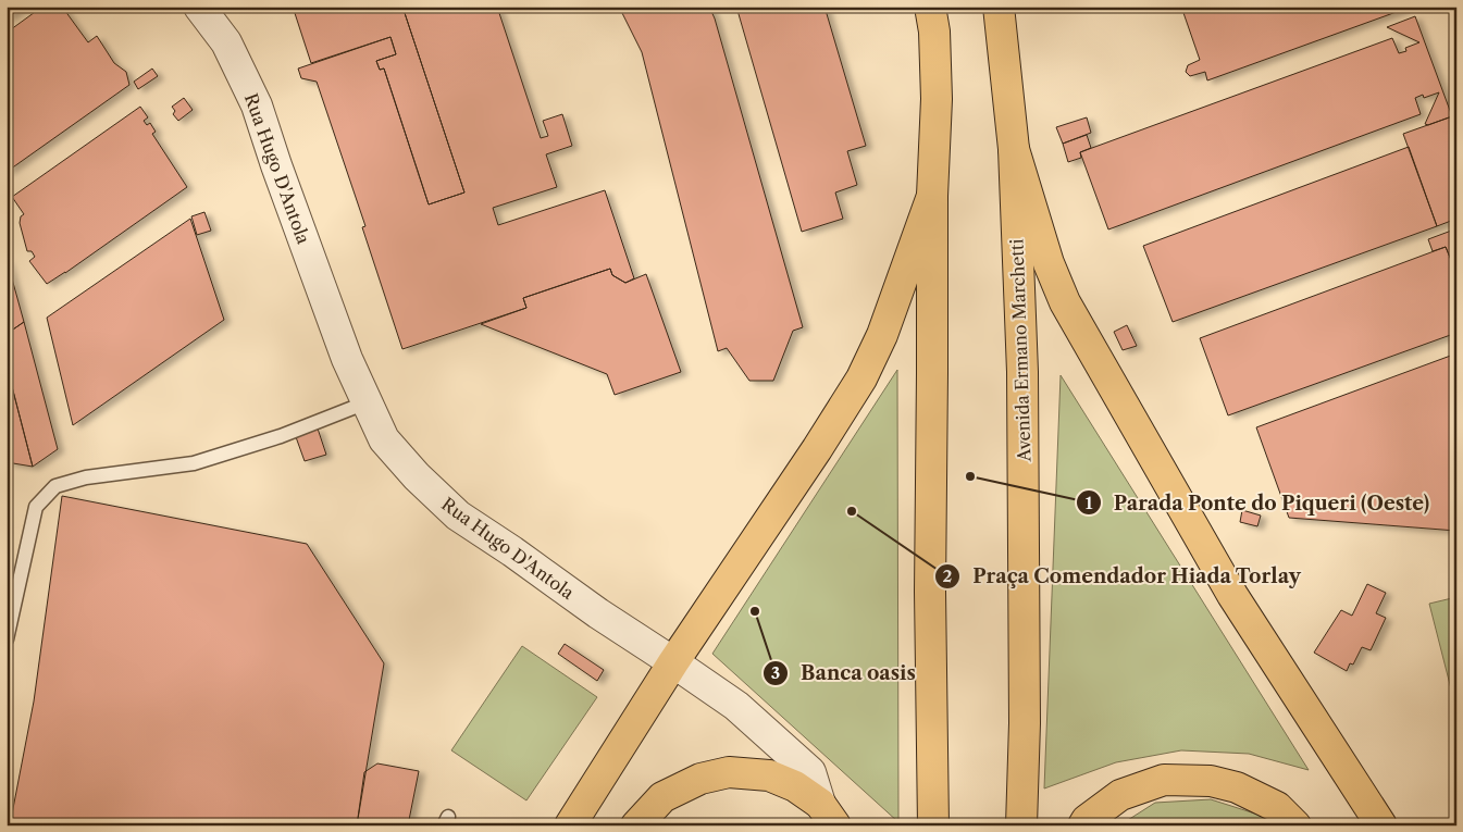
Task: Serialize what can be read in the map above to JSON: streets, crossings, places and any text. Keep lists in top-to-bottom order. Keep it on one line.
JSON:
{"streets":{"main road":["Avenida Ermano Marchetti"],"street":["Rua Hugo D'Antola"]},"places":["Parada Ponte do Piqueri (Oeste)","Praça Comendador Hiada Torlay","Banca oasis"]}
